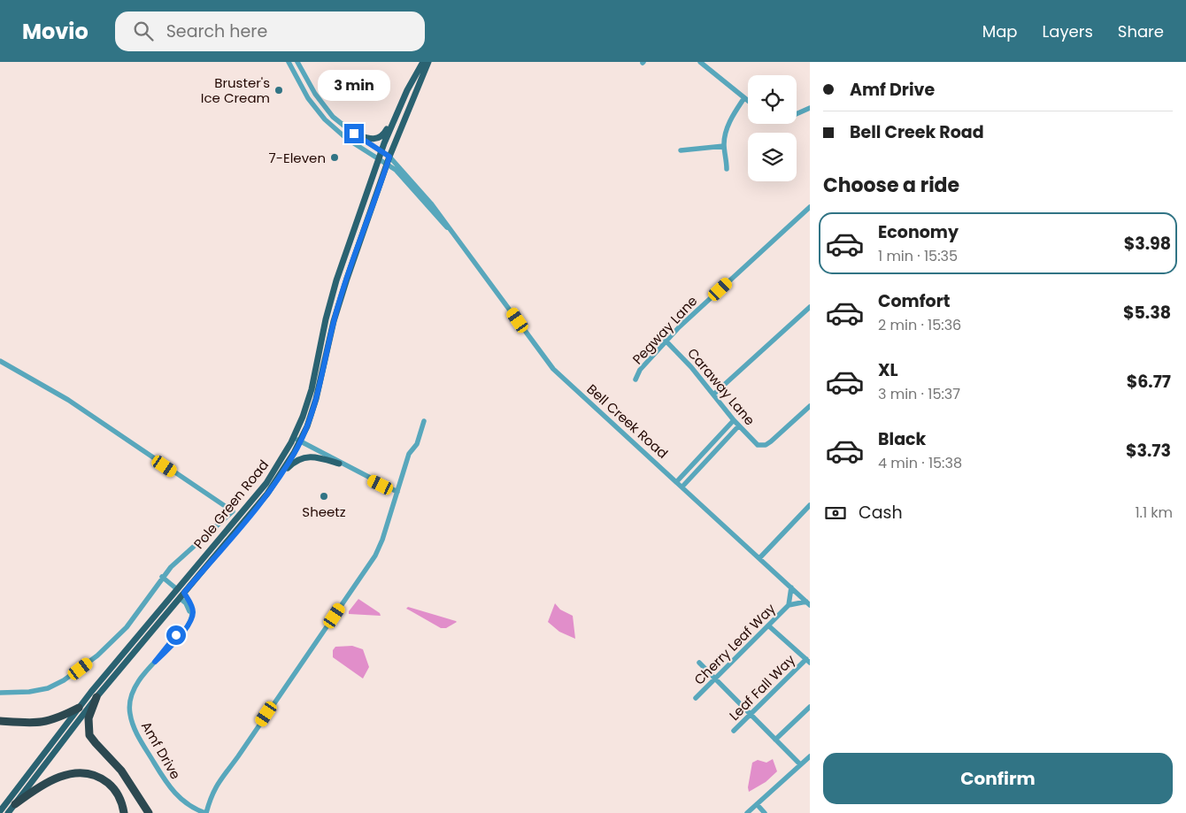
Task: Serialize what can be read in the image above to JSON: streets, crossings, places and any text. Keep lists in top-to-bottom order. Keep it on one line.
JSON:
{"streets":{"main road":["Pole Green Road"],"street":["Pegway Lane","Caraway Lane","Bell Creek Road","Cherry Leaf Way","Leaf Fall Way","Amf Drive"]},"crossings":[["Pegway Lane","Caraway Lane"],["Bell Creek Road","Pole Green Road"],["Bell Creek Road","Cherry Leaf Way"],["Pole Green Road","Amf Drive"]],"places":["Bruster's Ice Cream","7-Eleven","Sheetz"],"page":{"header":"Movio","search":"Search here","nav":["Map","Layers","Share"],"banner":["Amf Drive","Bell Creek Road"],"bubble":"3 min","heading":"Choose a ride","list":[{"name":"Economy","note":"1 min · 15:35","value":"$3.98"},{"name":"Comfort","note":"2 min · 15:36","value":"$5.38"},{"name":"XL","note":"3 min · 15:37","value":"$6.77"},{"name":"Black","note":"4 min · 15:38","value":"$3.73"}],"pay":["Cash","1.1 km"],"buttons":"Confirm"}}
